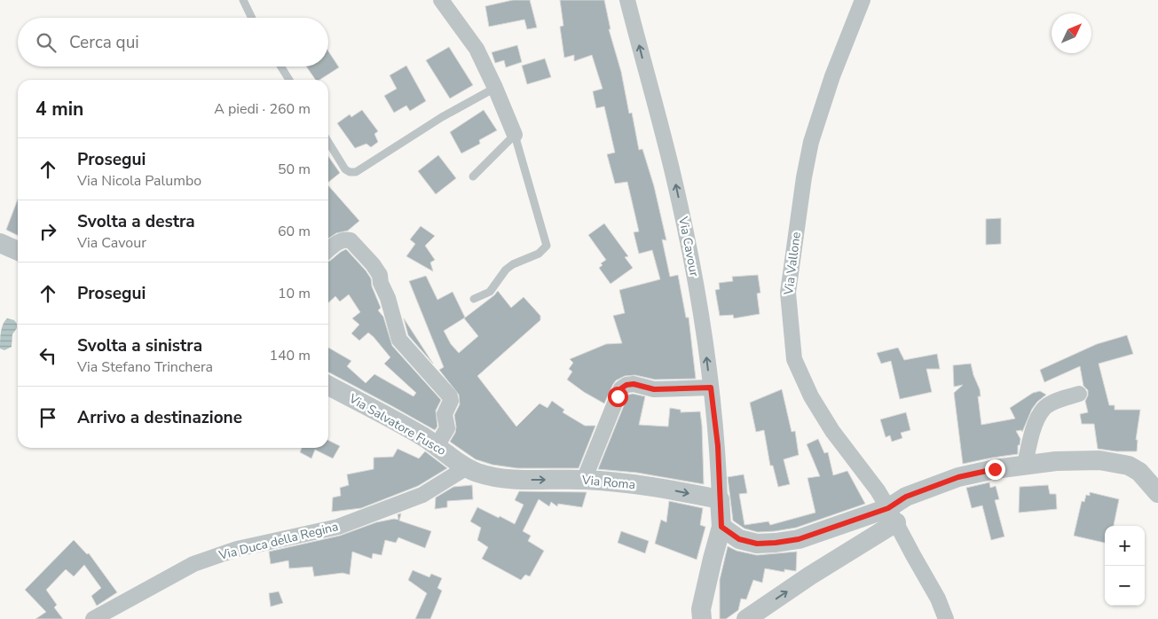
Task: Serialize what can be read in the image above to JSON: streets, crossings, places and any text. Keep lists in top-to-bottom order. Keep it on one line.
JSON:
{"streets":{"street":["Via Cavour","Via Vallone","Via Salvatore Fusco","Via Roma","Via Duca della Regina"]},"crossings":[["Via Cavour","Via Roma"],["Via Salvatore Fusco","Via Roma"],["Via Salvatore Fusco","Via Duca della Regina"]],"one_way":["Via Cavour","Via Roma"],"north":"top right","page":{"search":"Cerca qui","heading":["4 min","A piedi · 260 m"],"list":[["Prosegui","Via Nicola Palumbo","50 m"],["Svolta a destra","Via Cavour","60 m"],["Prosegui","10 m"],["Svolta a sinistra","Via Stefano Trinchera","140 m"],"Arrivo a destinazione"],"map_buttons":["+","−"]}}
